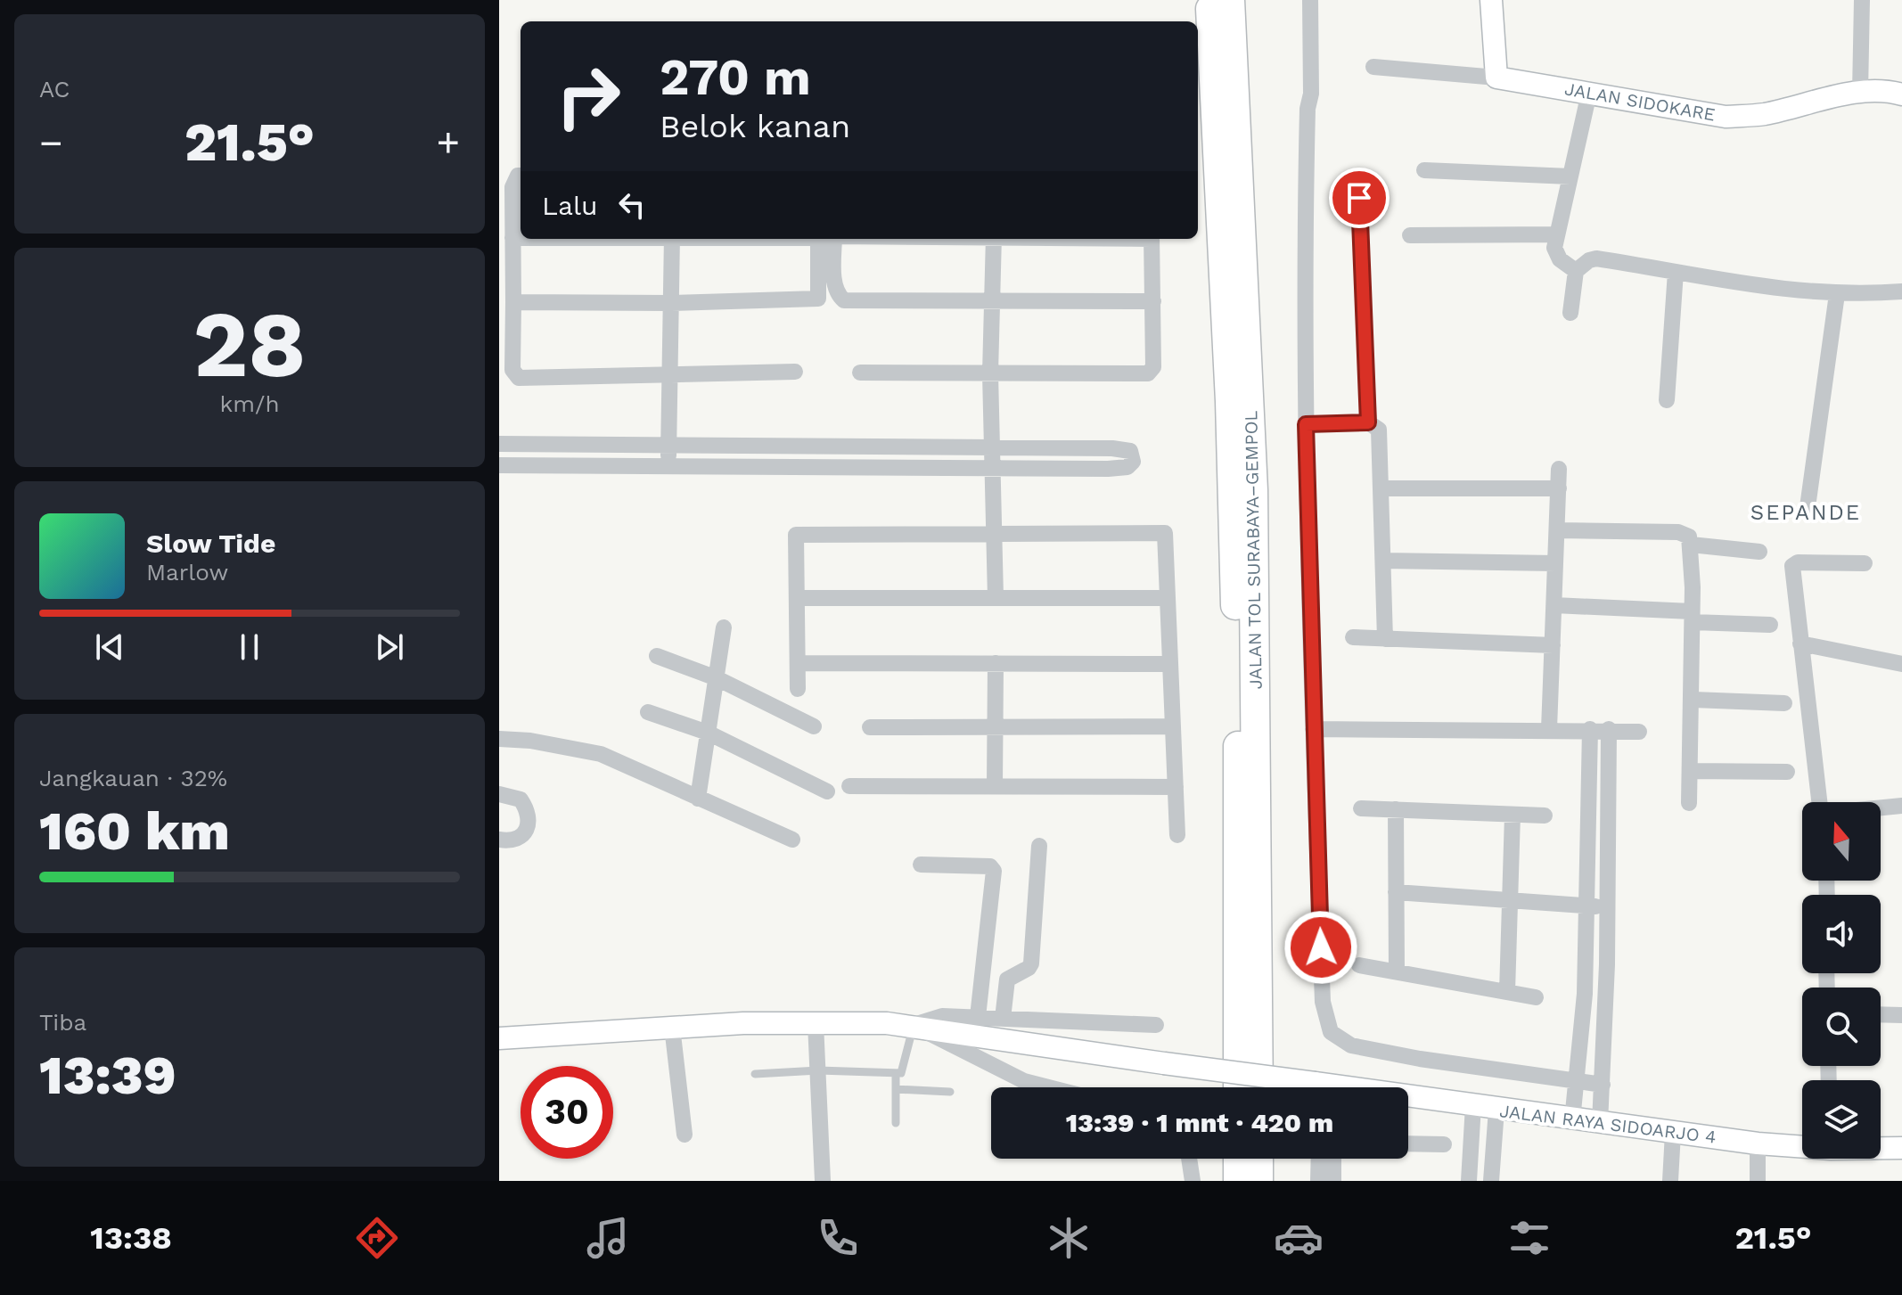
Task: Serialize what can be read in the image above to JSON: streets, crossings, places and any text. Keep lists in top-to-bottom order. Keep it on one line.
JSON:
{"streets":{"highway":["JALAN TOL SURABAYA–GEMPOL"],"street":["JALAN SIDOKARE","JALAN RAYA SIDOARJO 4"]},"districts":["SEPANDE"],"north":"top","page":{"tile":["AC",["28","km/h"],["Jangkauan · 32%","160 km"],["Tiba","13:39"]],"turn":["270 m","Belok kanan"],"heat":["−","21.5°","+"],"then":"Lalu","song":["Slow Tide","Marlow"],"limit":"30","trip":"13:39 · 1 mnt · 420 m","tabs":["13:38","21.5°"]}}
